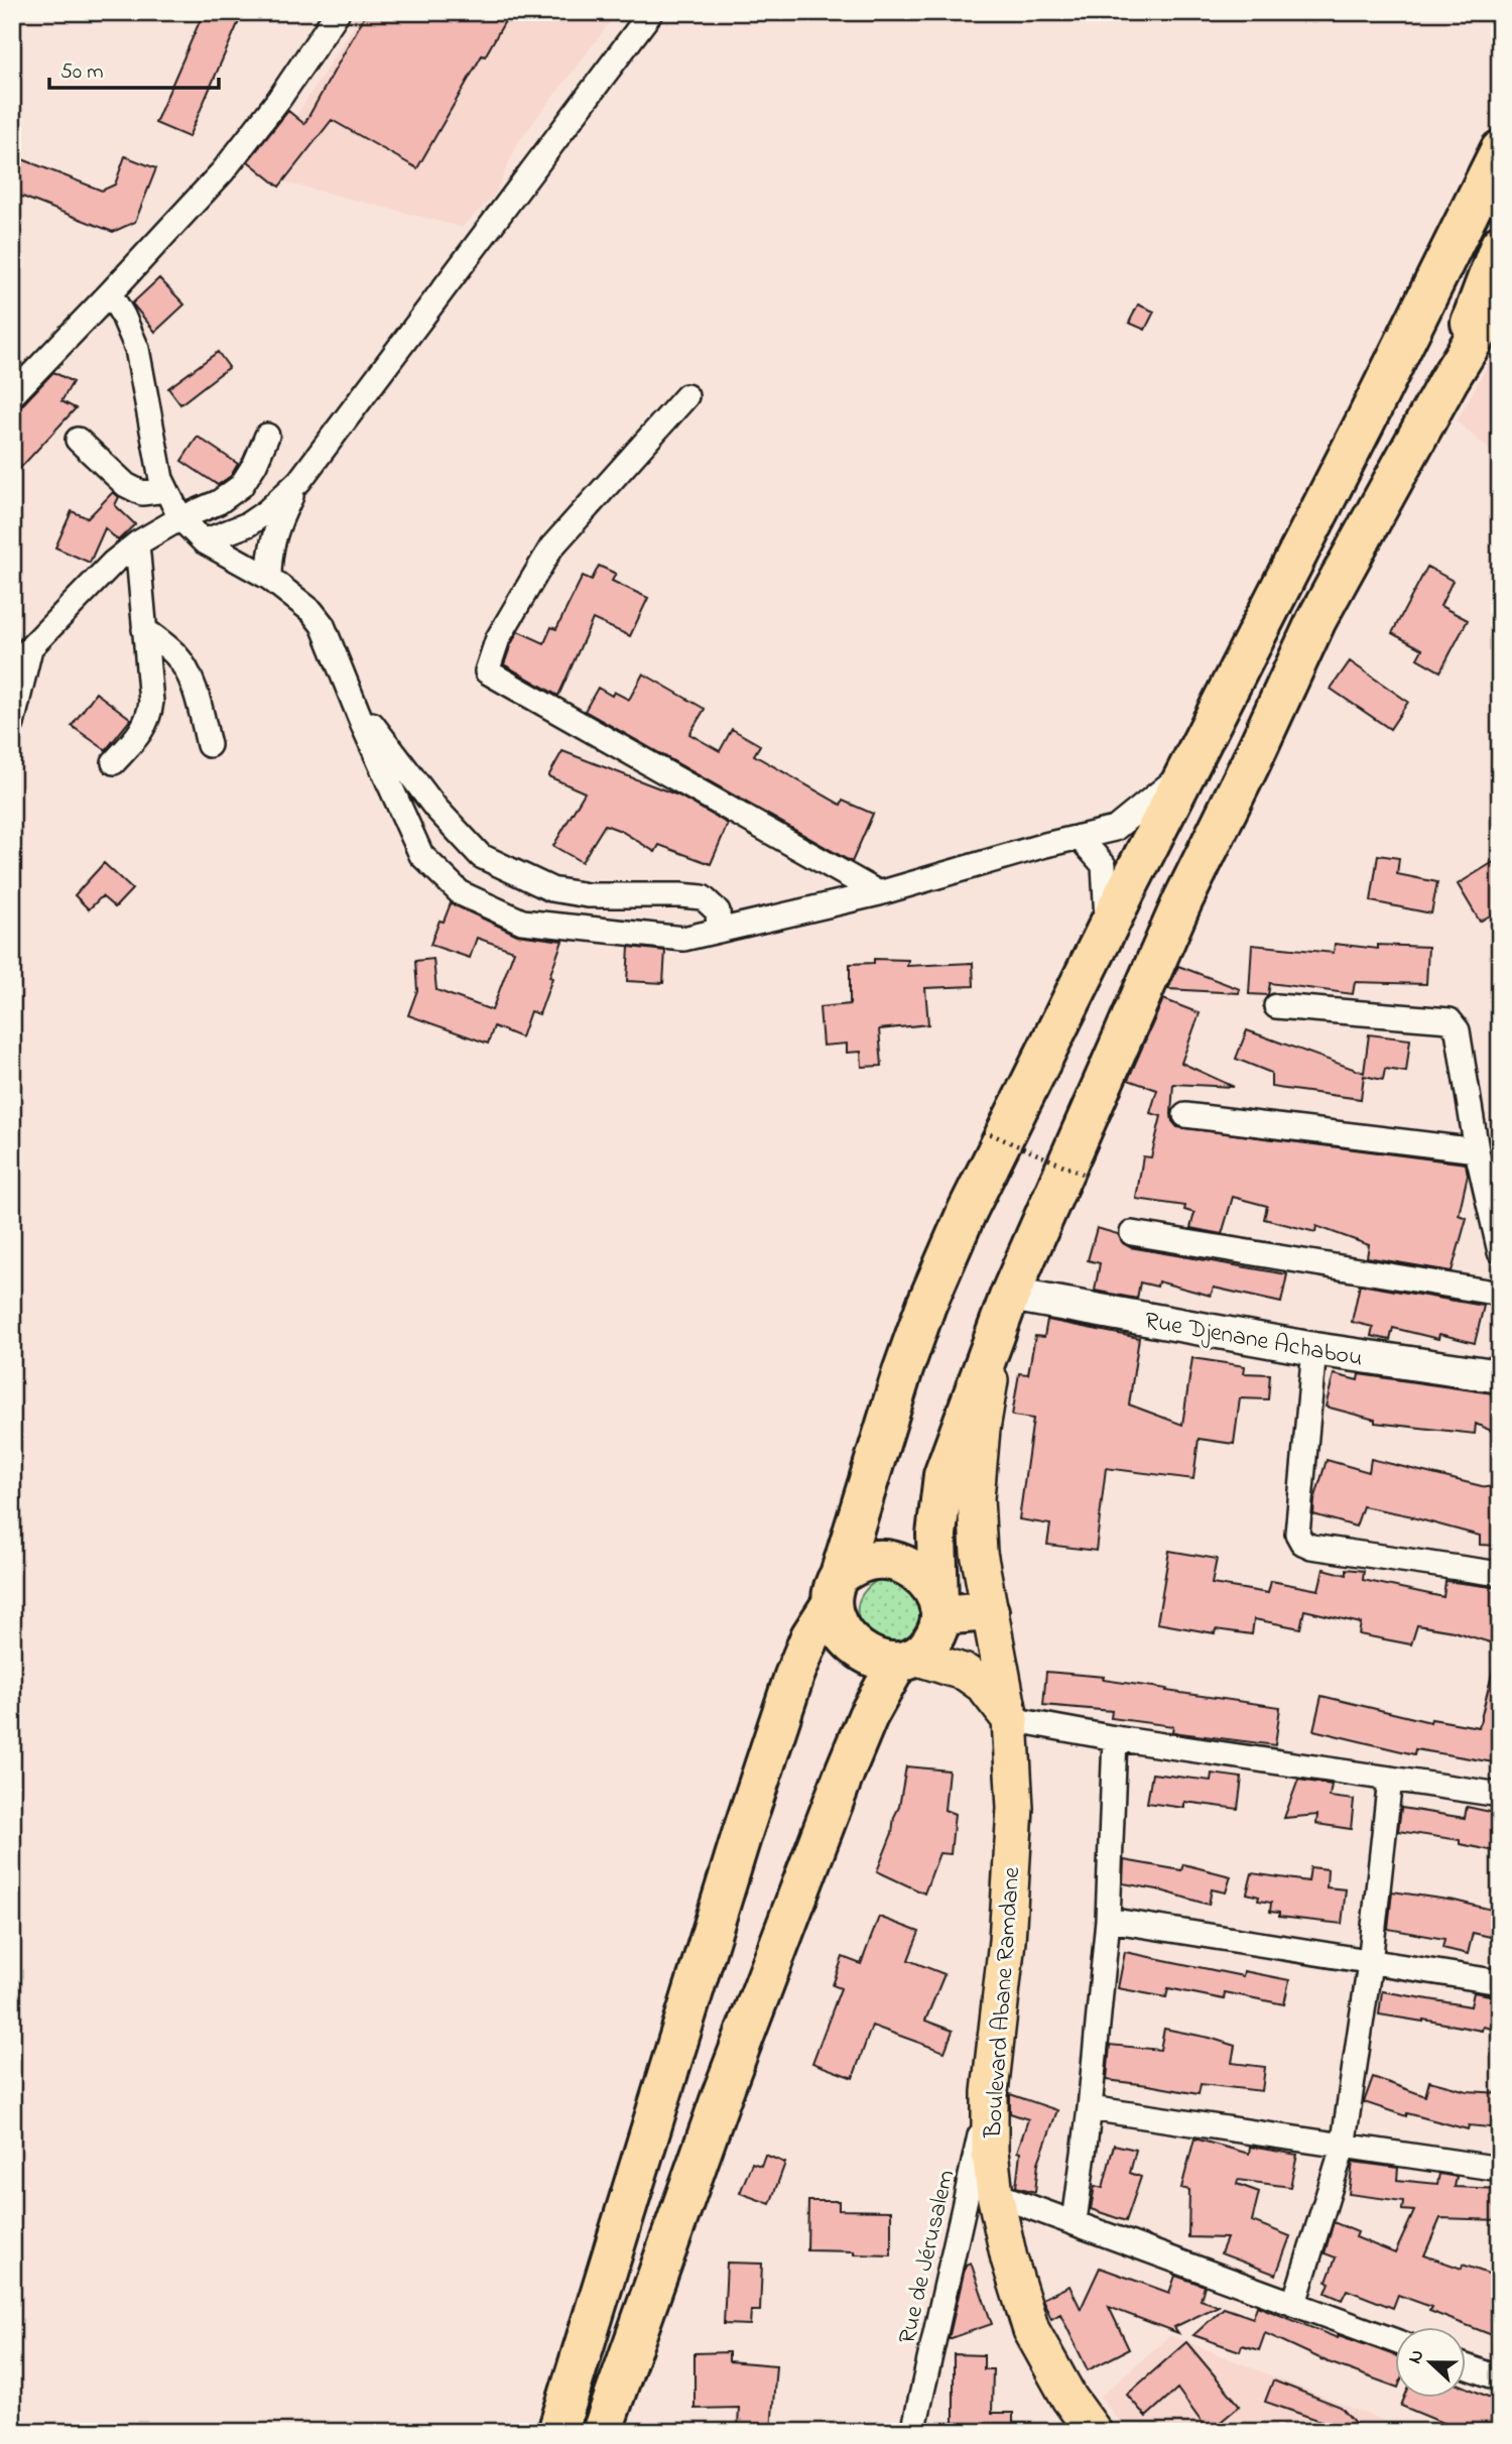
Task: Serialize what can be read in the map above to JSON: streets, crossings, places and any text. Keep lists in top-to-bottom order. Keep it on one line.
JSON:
{"streets":{"main road":["Rue Djenane Achabou","Boulevard Abane Ramdane"],"street":["Rue de Jérusalem"]},"crossings":[["Rue Djenane Achabou","Boulevard Abane Ramdane"],["Boulevard Abane Ramdane","Rue de Jérusalem"]],"scale_bar":"50 m","north":"left"}
